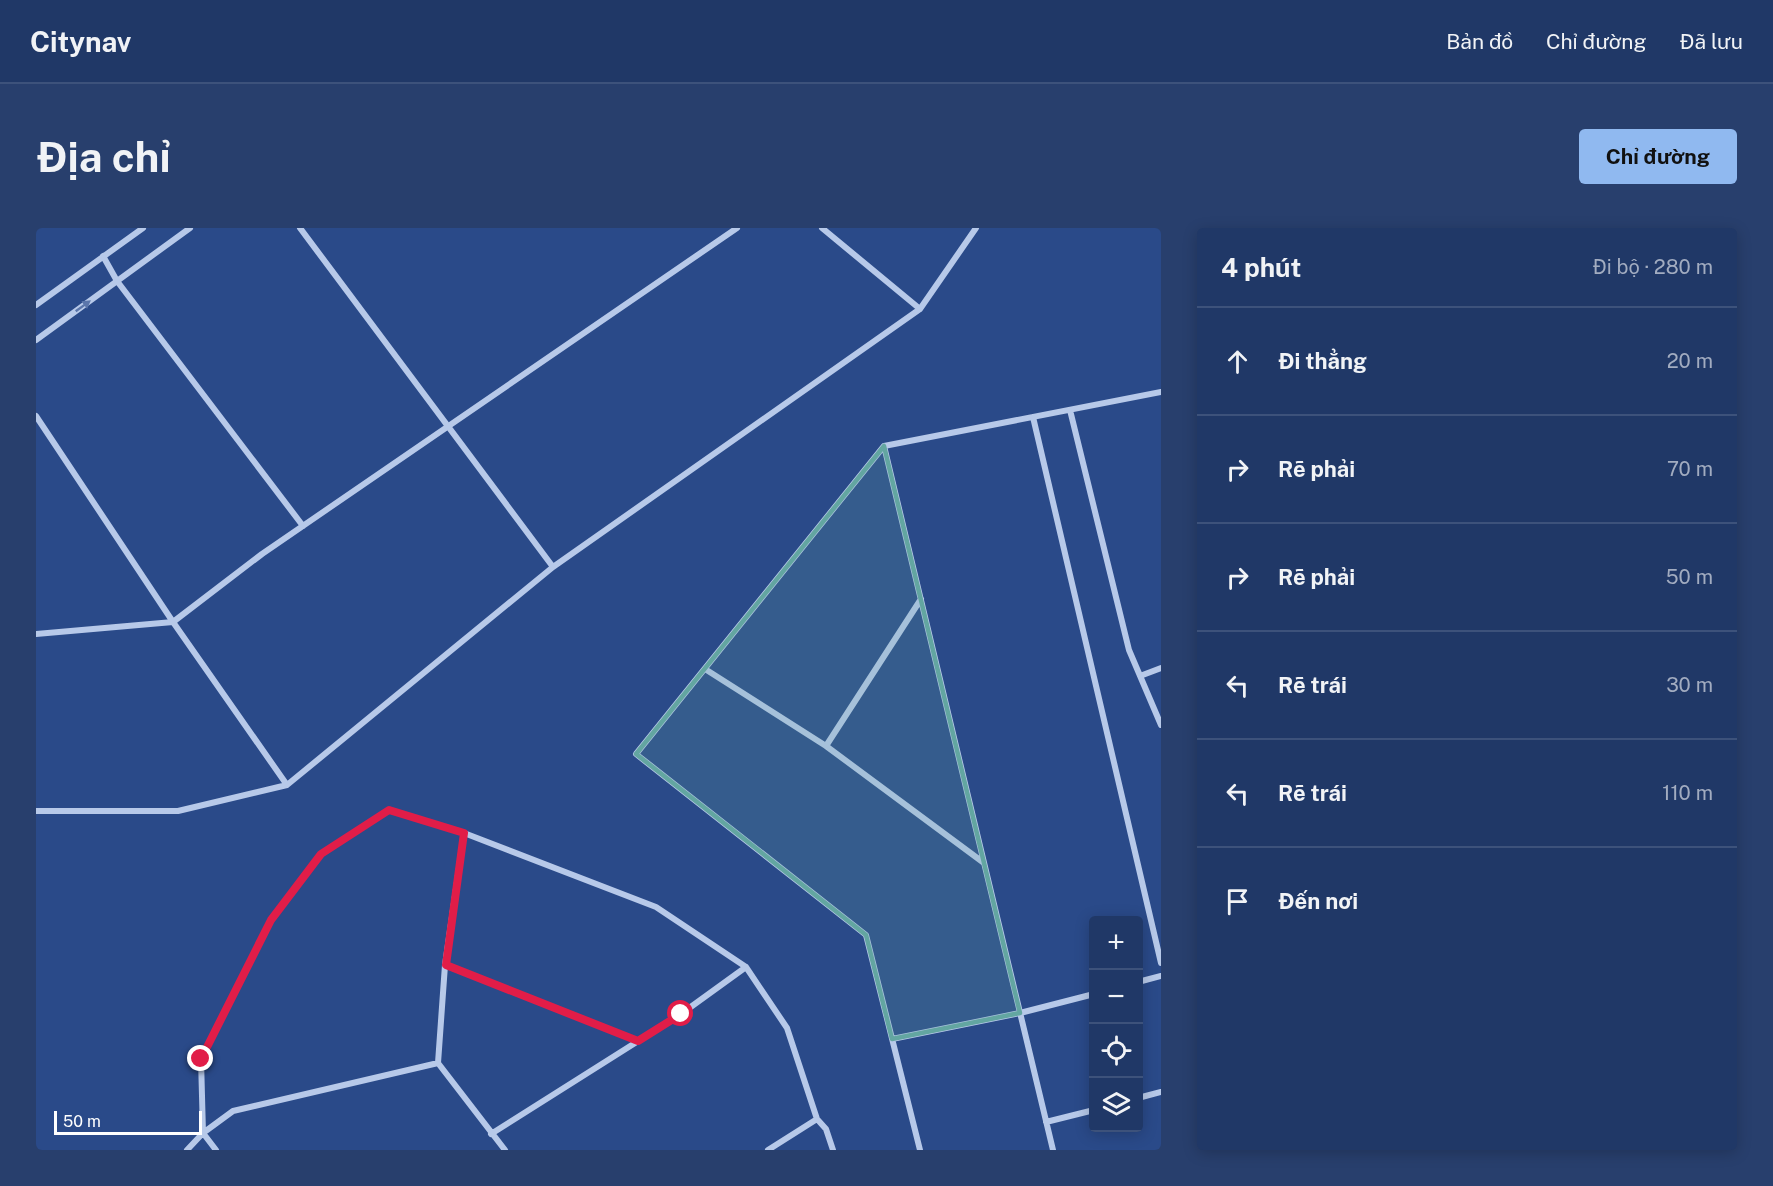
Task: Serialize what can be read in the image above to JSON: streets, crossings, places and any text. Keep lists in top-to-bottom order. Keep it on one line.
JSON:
{"scale_bar":"50 m","page":{"header":"Citynav","nav":["Bản đồ","Chỉ đường","Đã lưu"],"buttons":"Chỉ đường","title":"Địa chỉ","heading":["4 phút","Đi bộ · 280 m"],"list":[["Đi thẳng","20 m"],["Rẽ phải","70 m"],["Rẽ phải","50 m"],["Rẽ trái","30 m"],["Rẽ trái","110 m"],"Đến nơi"],"map_buttons":["+","−"],"scale":"50 m"}}
